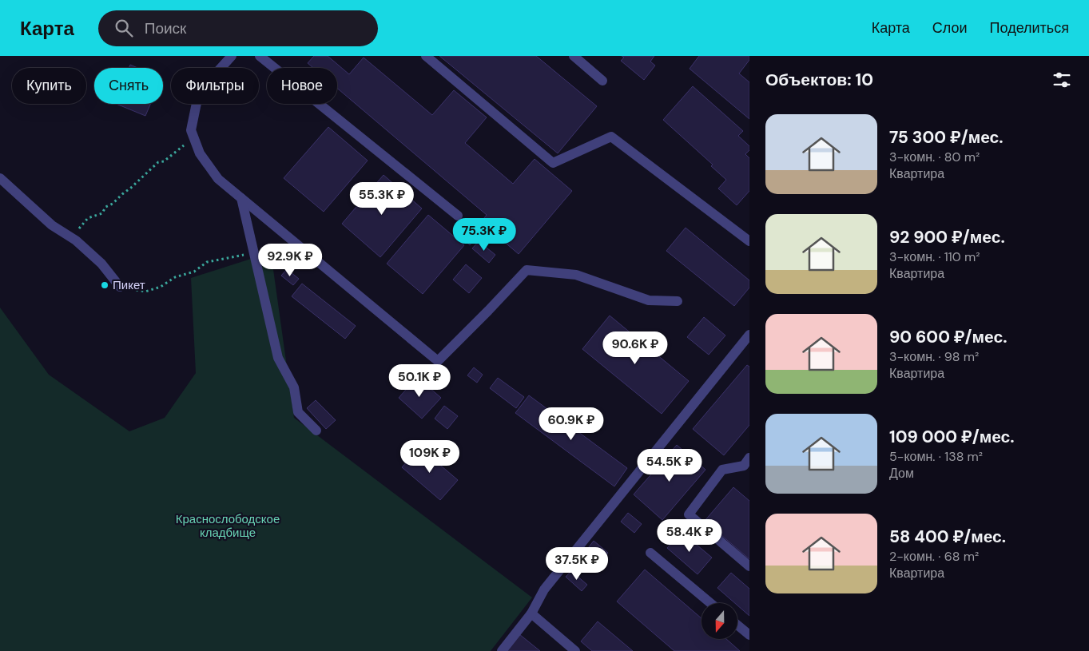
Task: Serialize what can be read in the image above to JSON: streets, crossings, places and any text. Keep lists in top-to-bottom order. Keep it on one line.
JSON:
{"parks":["Краснослободское кладбище"],"places":["Пикет"],"north":"bottom","page":{"header":"Карта","search":"Поиск","nav":["Карта","Слои","Поделиться"],"heading":"Объектов: 10","chip":["Купить","Снять","Фильтры","Новое"],"list":[{"name":"75 300 ₽/мес.","note":"3-комн. · 80 m² · Квартира"},{"name":"92 900 ₽/мес.","note":"3-комн. · 110 m² · Квартира"},{"name":"90 600 ₽/мес.","note":"3-комн. · 98 m² · Квартира"},{"name":"109 000 ₽/мес.","note":"5-комн. · 138 m² · Дом"},{"name":"58 400 ₽/мес.","note":"2-комн. · 68 m² · Квартира"}],"price":["55.3K ₽","75.3K ₽","92.9K ₽","90.6K ₽","50.1K ₽","60.9K ₽","109K ₽","54.5K ₽","58.4K ₽","37.5K ₽"]}}
